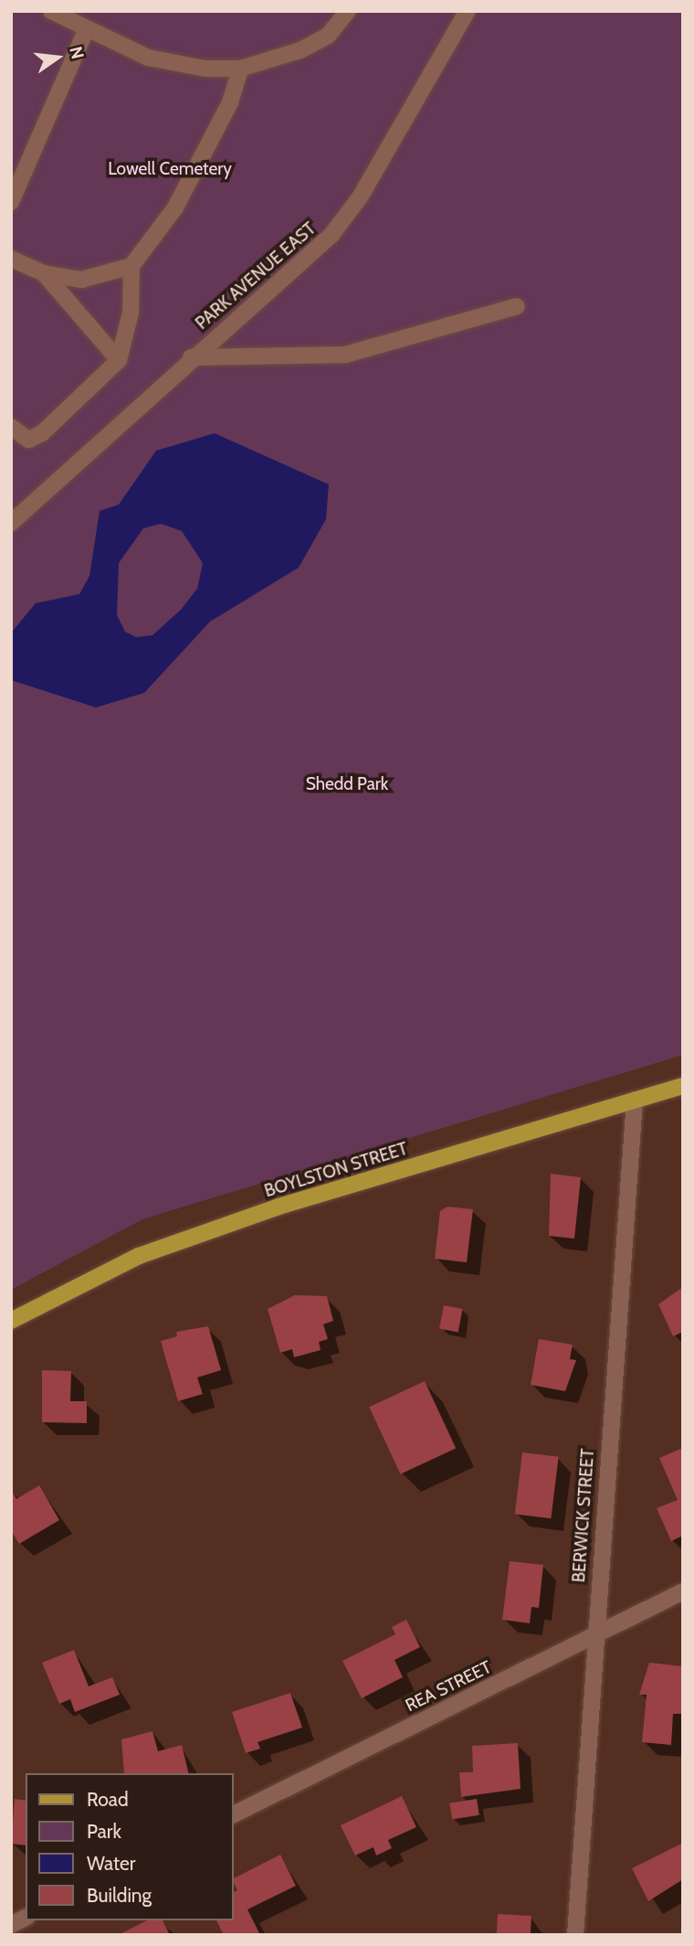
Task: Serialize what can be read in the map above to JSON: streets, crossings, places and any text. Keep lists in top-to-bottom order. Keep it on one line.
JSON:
{"streets":{"main road":["BOYLSTON STREET"],"street":["PARK AVENUE EAST","BERWICK STREET","REA STREET"]},"crossings":[["BOYLSTON STREET","BERWICK STREET"],["BERWICK STREET","REA STREET"]],"parks":["Lowell Cemetery","Shedd Park"],"legend":["Road","Park","Water","Building"],"north":"right"}
